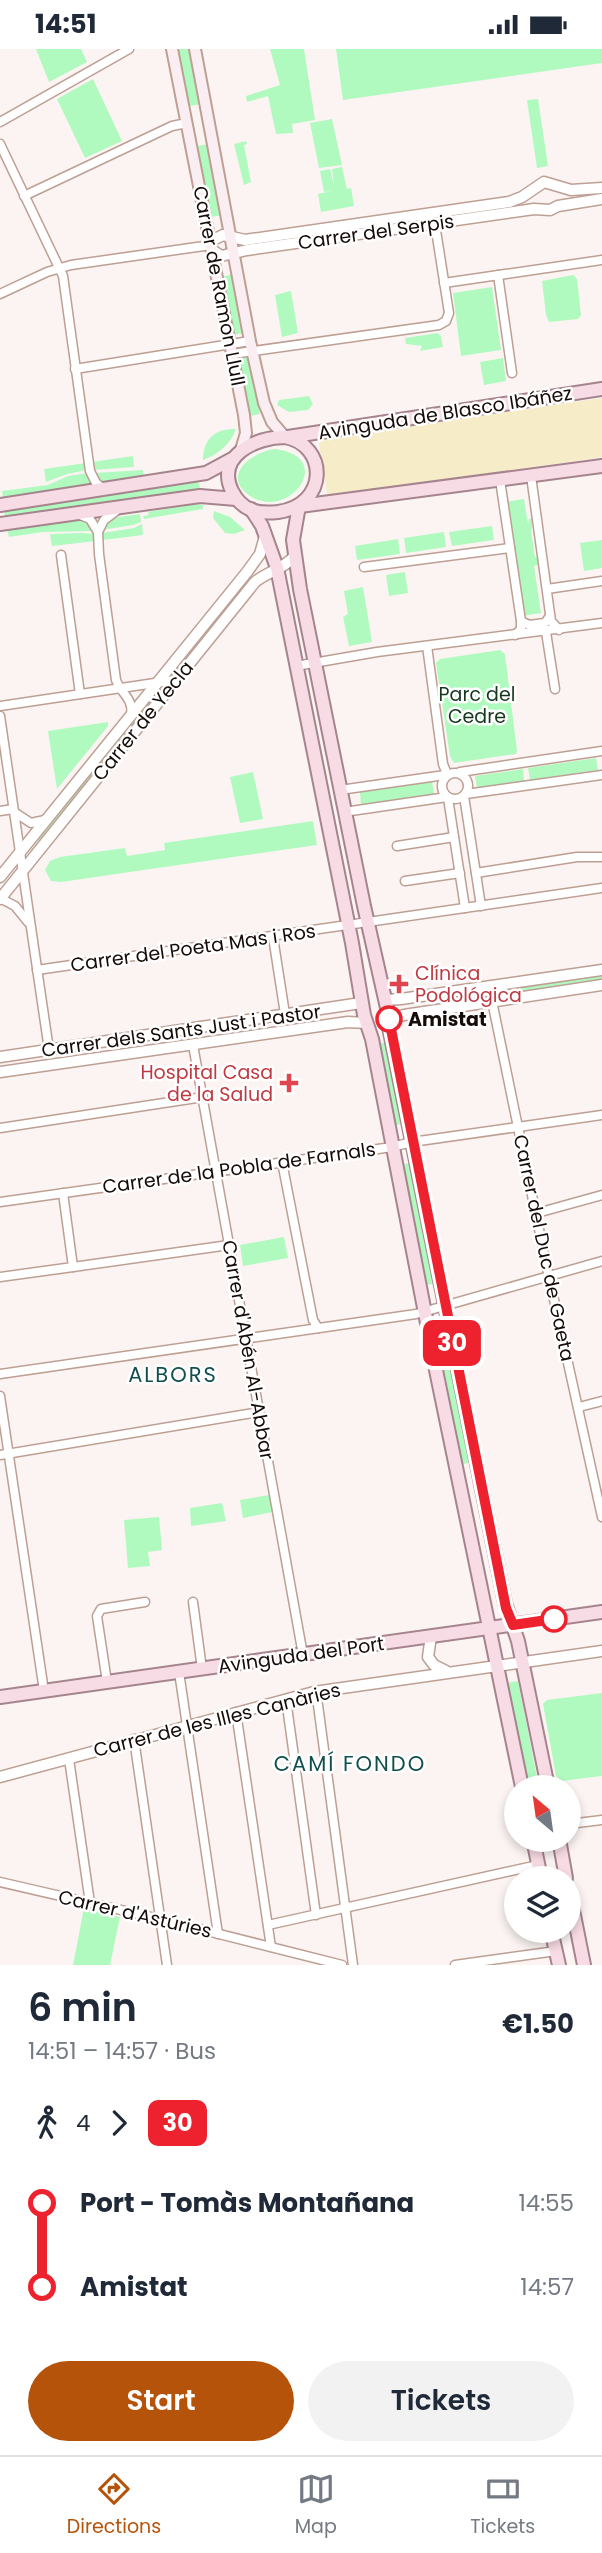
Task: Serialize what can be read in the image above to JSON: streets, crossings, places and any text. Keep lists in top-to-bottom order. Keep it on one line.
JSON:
{"streets":{"main road":["Carrer de Ramon Llull","Avinguda de Blasco Ibáñez","Avinguda del Port"],"street":["Carrer del Serpis","Carrer de Yecla","Carrer del Poeta Mas i Ros","Carrer dels Sants Just i Pastor","Carrer de la Pobla de Farnals","Carrer del Duc de Gaeta","Carrer d'Abén Al-Abbar","Carrer de les Illes Canàries","Carrer d'Astúries"]},"crossings":[["Carrer del Serpis","Carrer de Ramon Llull"],["Carrer de Ramon Llull","Avinguda de Blasco Ibáñez"],["Carrer dels Sants Just i Pastor","Carrer d'Abén Al-Abbar"],["Carrer de la Pobla de Farnals","Carrer del Duc de Gaeta"],["Carrer de la Pobla de Farnals","Carrer d'Abén Al-Abbar"],["Carrer d'Abén Al-Abbar","Avinguda del Port"]],"districts":["ALBORS","CAMÍ FONDO"],"parks":["Parc del Cedre"],"places":{"health":["Clínica Podológica","Hospital Casa de la Salud"],"other":["Amistat"]},"lines":["bus line 30"],"north":"top left","page":{"status":"14:51","on_map":"30","heading":["6 min","14:51 – 14:57 · Bus","€1.50"],"legs":["4","30"],"list":[{"name":"Port - Tomàs Montañana","value":"14:55"},{"name":"Amistat","value":"14:57"}],"buttons":["Start","Tickets"],"tabs":["Directions","Map","Tickets"]}}
